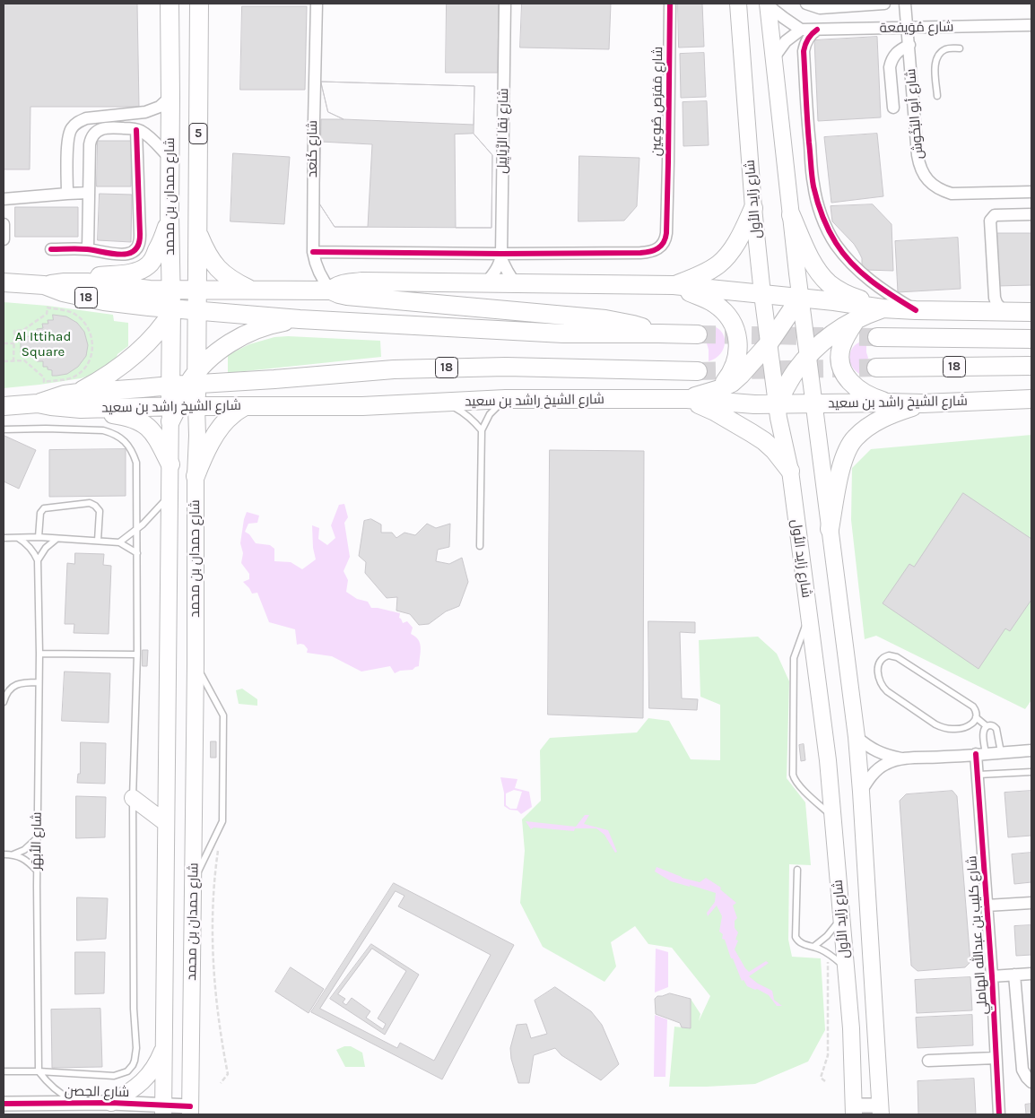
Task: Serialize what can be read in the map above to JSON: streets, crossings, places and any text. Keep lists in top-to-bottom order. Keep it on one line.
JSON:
{"streets":{"main road":["5","شارع حمدان بن محمد","شارع زايد الأول","18","شارع الشيخ راشد بن سعيد"],"street":["شارع مُوَيفعة","شارع مَفرَص صُوعِين","شارع أبو البُخُوش","شارع نِقا الرَّيايِيل","شارع كَنعد","شارع كليب بن عبدالله الهاملي","شارع الحِصن"],"lane":["شارع الأبهَر"]},"crossings":[["شارع مُوَيفعة","شارع أبو البُخُوش"],["شارع مَفرَص صُوعِين","شارع نِقا الرَّيايِيل"],["شارع مَفرَص صُوعِين","شارع كَنعد"],["شارع نِقا الرَّيايِيل","18"],["شارع كَنعد","18"],["شارع حمدان بن محمد","18"],["شارع حمدان بن محمد","شارع الشيخ راشد بن سعيد"],["شارع حمدان بن محمد","شارع الحِصن"],["شارع زايد الأول","18"],["شارع زايد الأول","شارع الشيخ راشد بن سعيد"]],"parks":["Al Ittihad Square"]}
